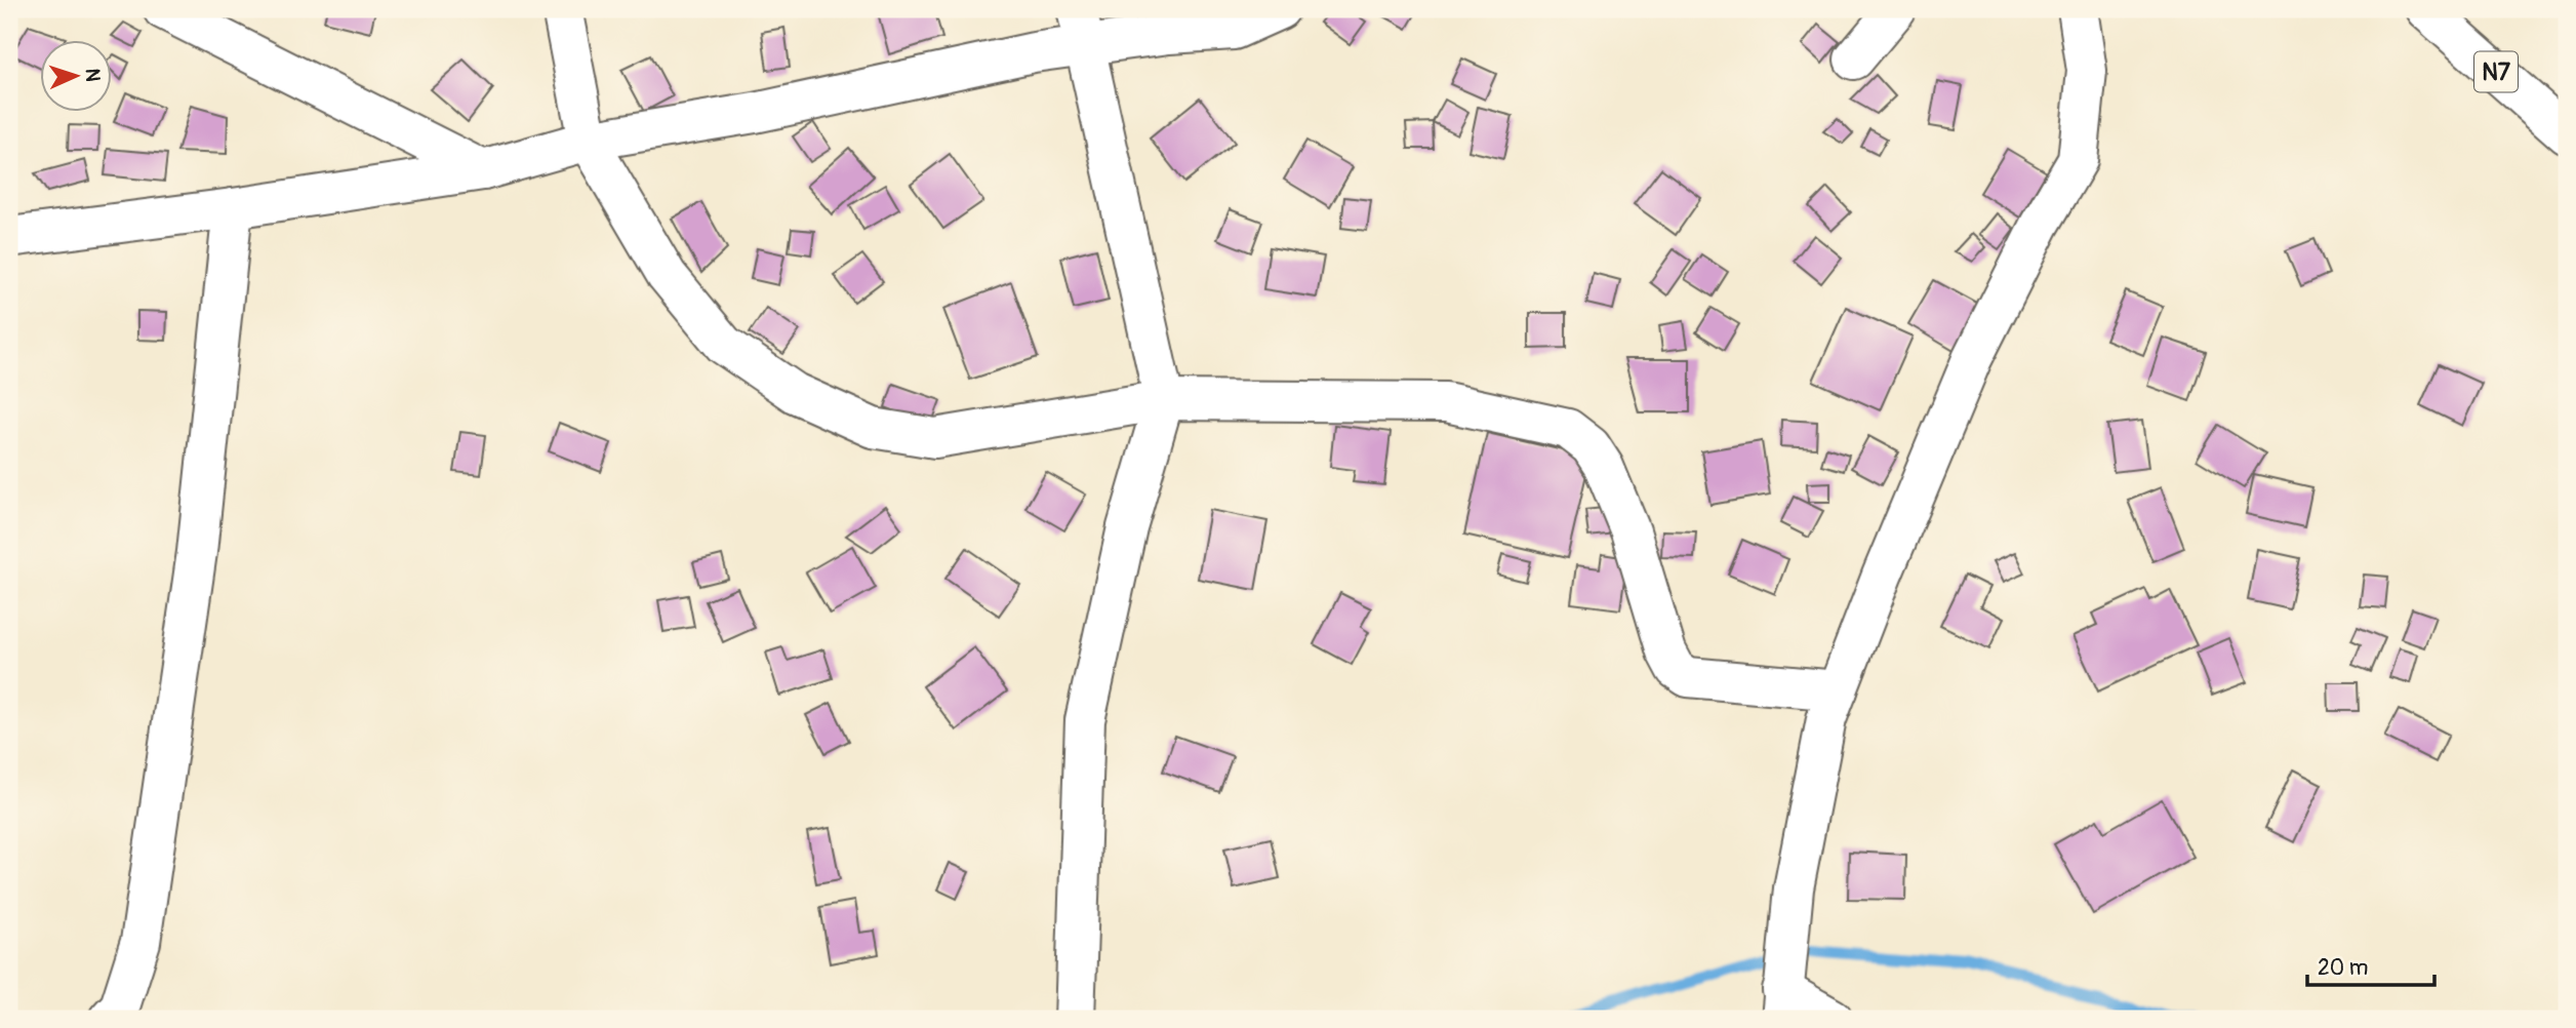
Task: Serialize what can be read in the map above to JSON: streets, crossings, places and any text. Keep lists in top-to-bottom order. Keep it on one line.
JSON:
{"streets":{"main road":["N7"]},"scale_bar":"20 m","north":"right"}
